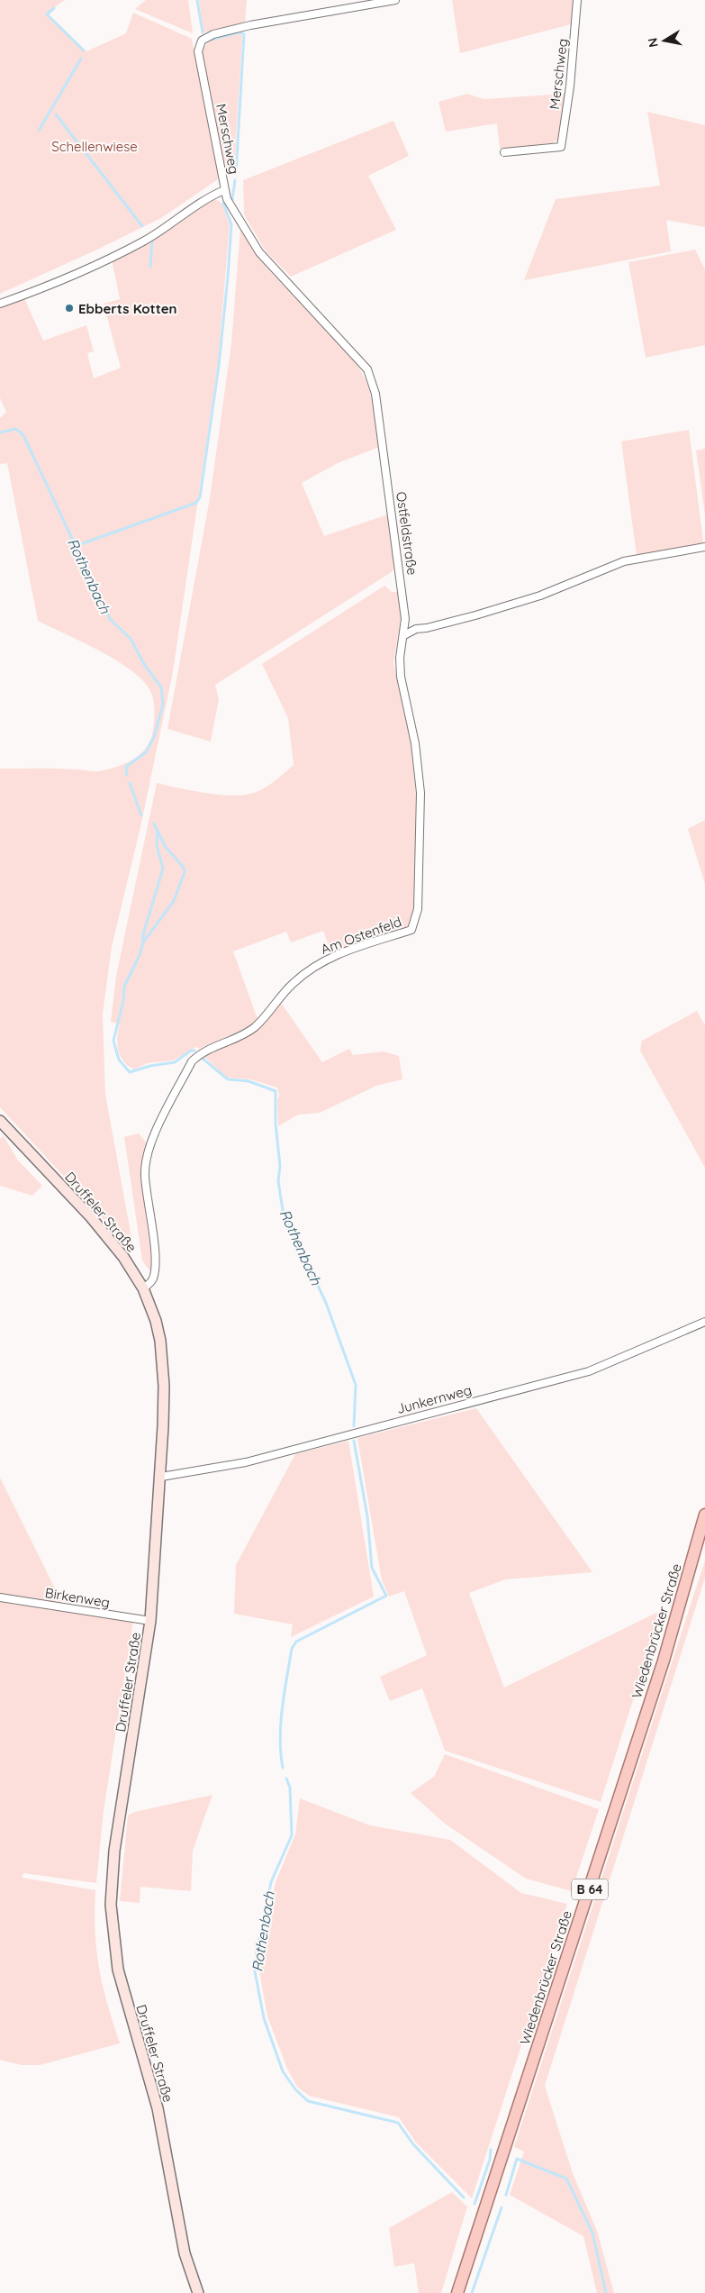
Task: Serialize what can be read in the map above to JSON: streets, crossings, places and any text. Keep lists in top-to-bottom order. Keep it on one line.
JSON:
{"streets":{"main road":["Wiedenbrücker Straße","B 64"],"street":["Merschweg","Ostfeldstraße","Am Ostenfeld","Druffeler Straße","Junkernweg","Birkenweg"]},"crossings":[["Merschweg","Ostfeldstraße"],["Ostfeldstraße","Am Ostenfeld"],["Am Ostenfeld","Druffeler Straße"],["Druffeler Straße","Junkernweg"],["Druffeler Straße","Birkenweg"]],"water":["Rothenbach"],"parks":["Schellenwiese"],"places":["Ebberts Kotten"],"north":"left"}
